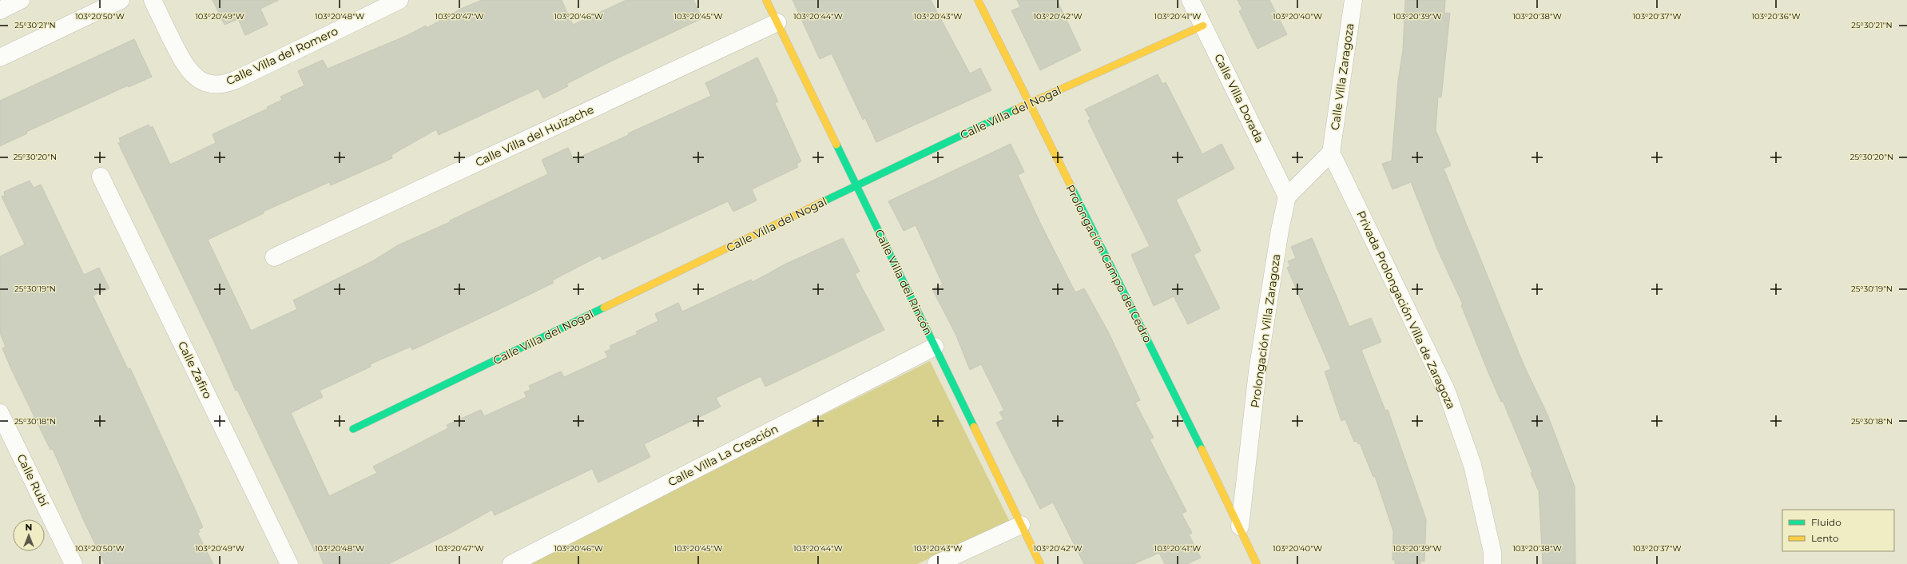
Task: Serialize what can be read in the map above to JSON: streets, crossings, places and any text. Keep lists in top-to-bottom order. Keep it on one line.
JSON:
{"streets":{"street":["Calle Villa del Romero","Calle Villa Zaragoza","Calle Villa Dorada","Calle Villa del Nogal","Calle Villa del Huizache","Prolongación Campo del Cedro","Calle Villa del Rincón","Privada Prolongación Villa de Zaragoza","Prolongación Villa Zaragoza","Calle Zafiro","Calle Villa La Creación","Calle Rubí"]},"crossings":[["Calle Villa Zaragoza","Privada Prolongación Villa de Zaragoza"],["Calle Villa Dorada","Calle Villa del Nogal"],["Calle Villa Dorada","Prolongación Villa Zaragoza"],["Calle Villa del Nogal","Prolongación Campo del Cedro"],["Calle Villa del Nogal","Calle Villa del Rincón"],["Calle Villa del Huizache","Calle Villa del Rincón"],["Prolongación Campo del Cedro","Prolongación Villa Zaragoza"],["Calle Villa del Rincón","Calle Villa La Creación"]],"legend":["Fluido","Lento"],"north":"top","coordinates":["103°20'50\"W","103°20'49\"W","103°20'48\"W","103°20'47\"W","103°20'46\"W","103°20'45\"W","103°20'44\"W","103°20'43\"W","103°20'42\"W","103°20'41\"W","103°20'40\"W","103°20'39\"W","103°20'38\"W","103°20'37\"W","103°20'36\"W","25°30'21\"N","25°30'20\"N","25°30'19\"N","25°30'18\"N"]}
